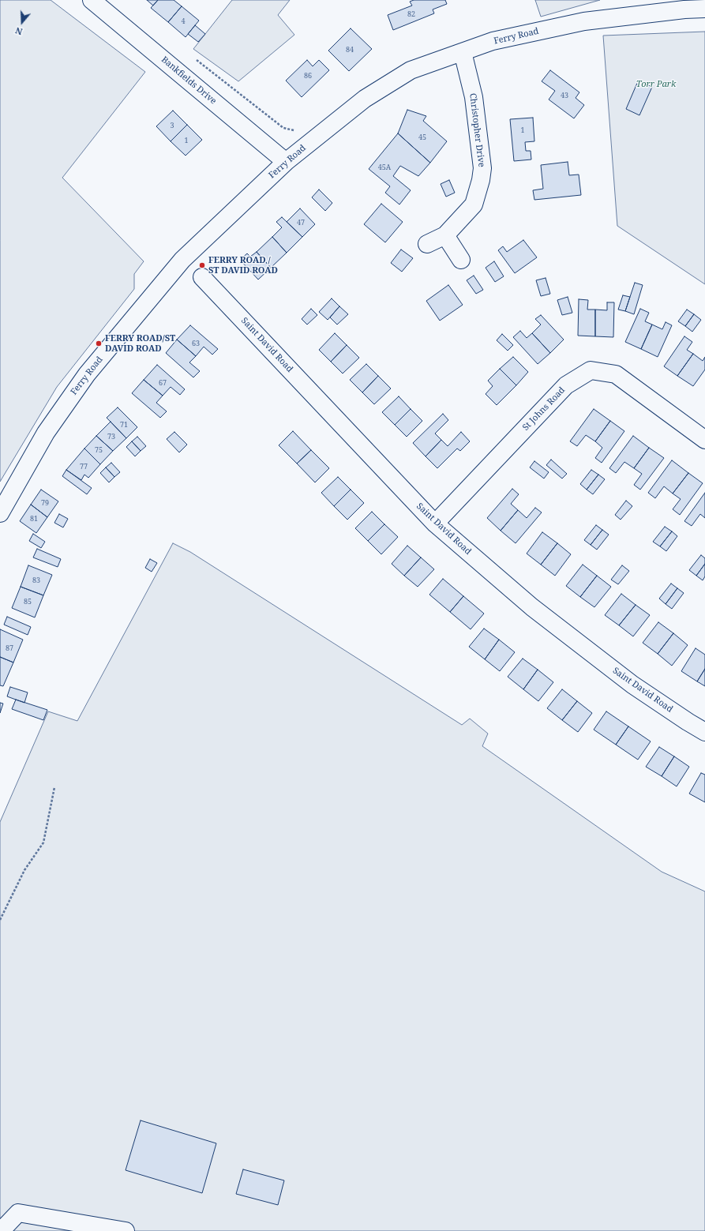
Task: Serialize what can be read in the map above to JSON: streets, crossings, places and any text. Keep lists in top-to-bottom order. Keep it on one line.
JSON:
{"streets":{"street":["Ferry Road","Bankfields Drive","Christopher Drive","Saint David Road","St Johns Road"]},"crossings":[["Ferry Road","Bankfields Drive"],["Ferry Road","Christopher Drive"],["Saint David Road","St Johns Road"]],"parks":["Torr Park"],"places":["FERRY ROAD / ST DAVID ROAD","FERRY ROAD/ST DAVID ROAD"],"house_numbers":["82","4","84","86","43","3","1","45","1","45A","47","63","67","71","73","75","77","79","81","83","85","87"],"north":"bottom"}
